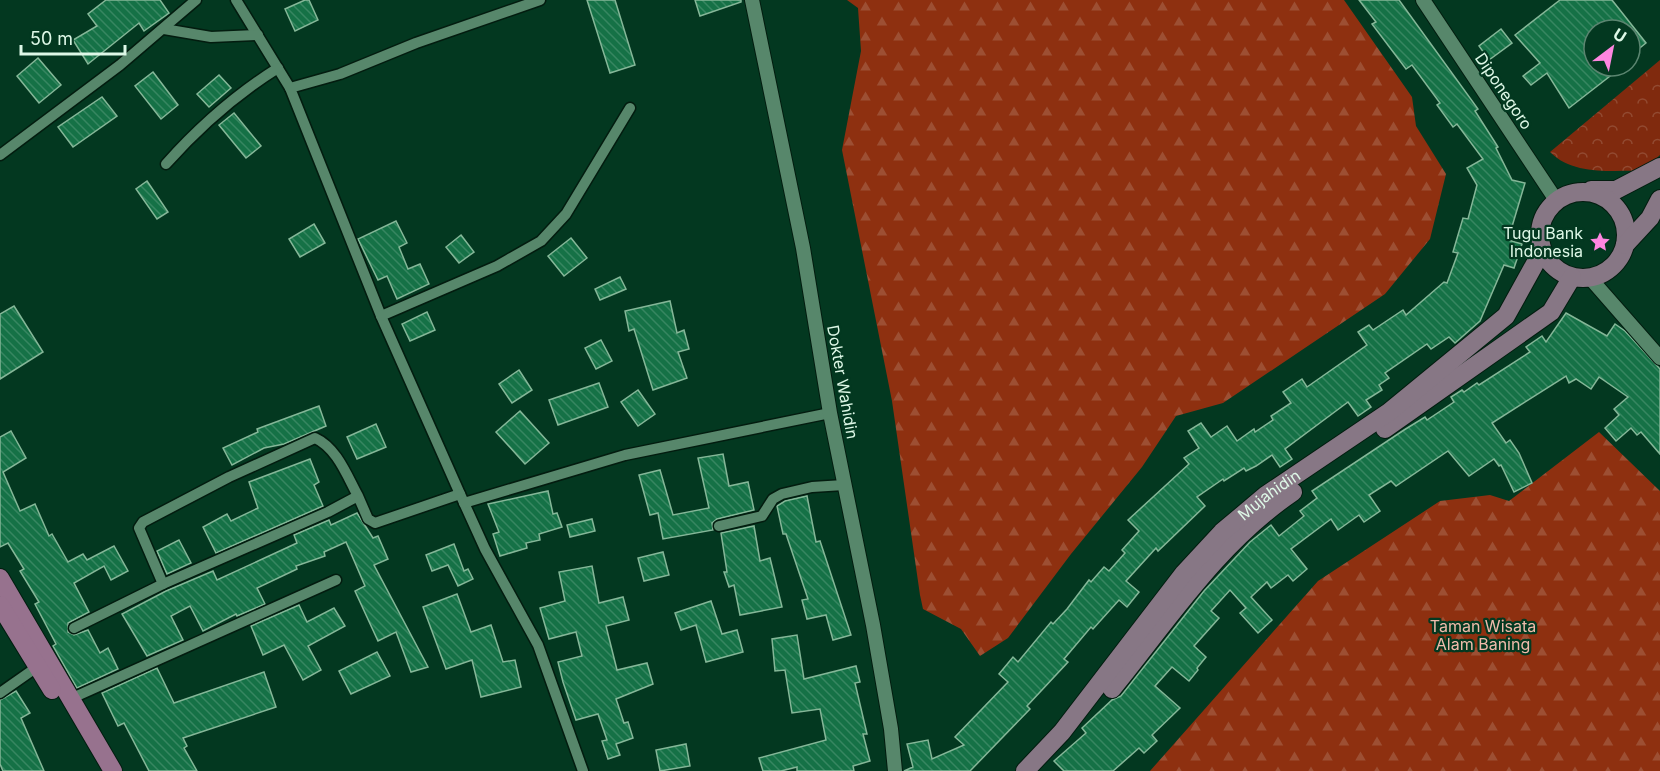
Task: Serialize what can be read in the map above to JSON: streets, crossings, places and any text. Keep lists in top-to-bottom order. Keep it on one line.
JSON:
{"streets":{"main road":["Mujahidin"],"street":["Diponegoro","Dokter Wahidin"]},"crossings":[["Diponegoro","Mujahidin"]],"parks":["Taman Wisata Alam Baning"],"places":{"place":["Tugu Bank Indonesia"]},"scale_bar":"50 m","north":"top right"}
